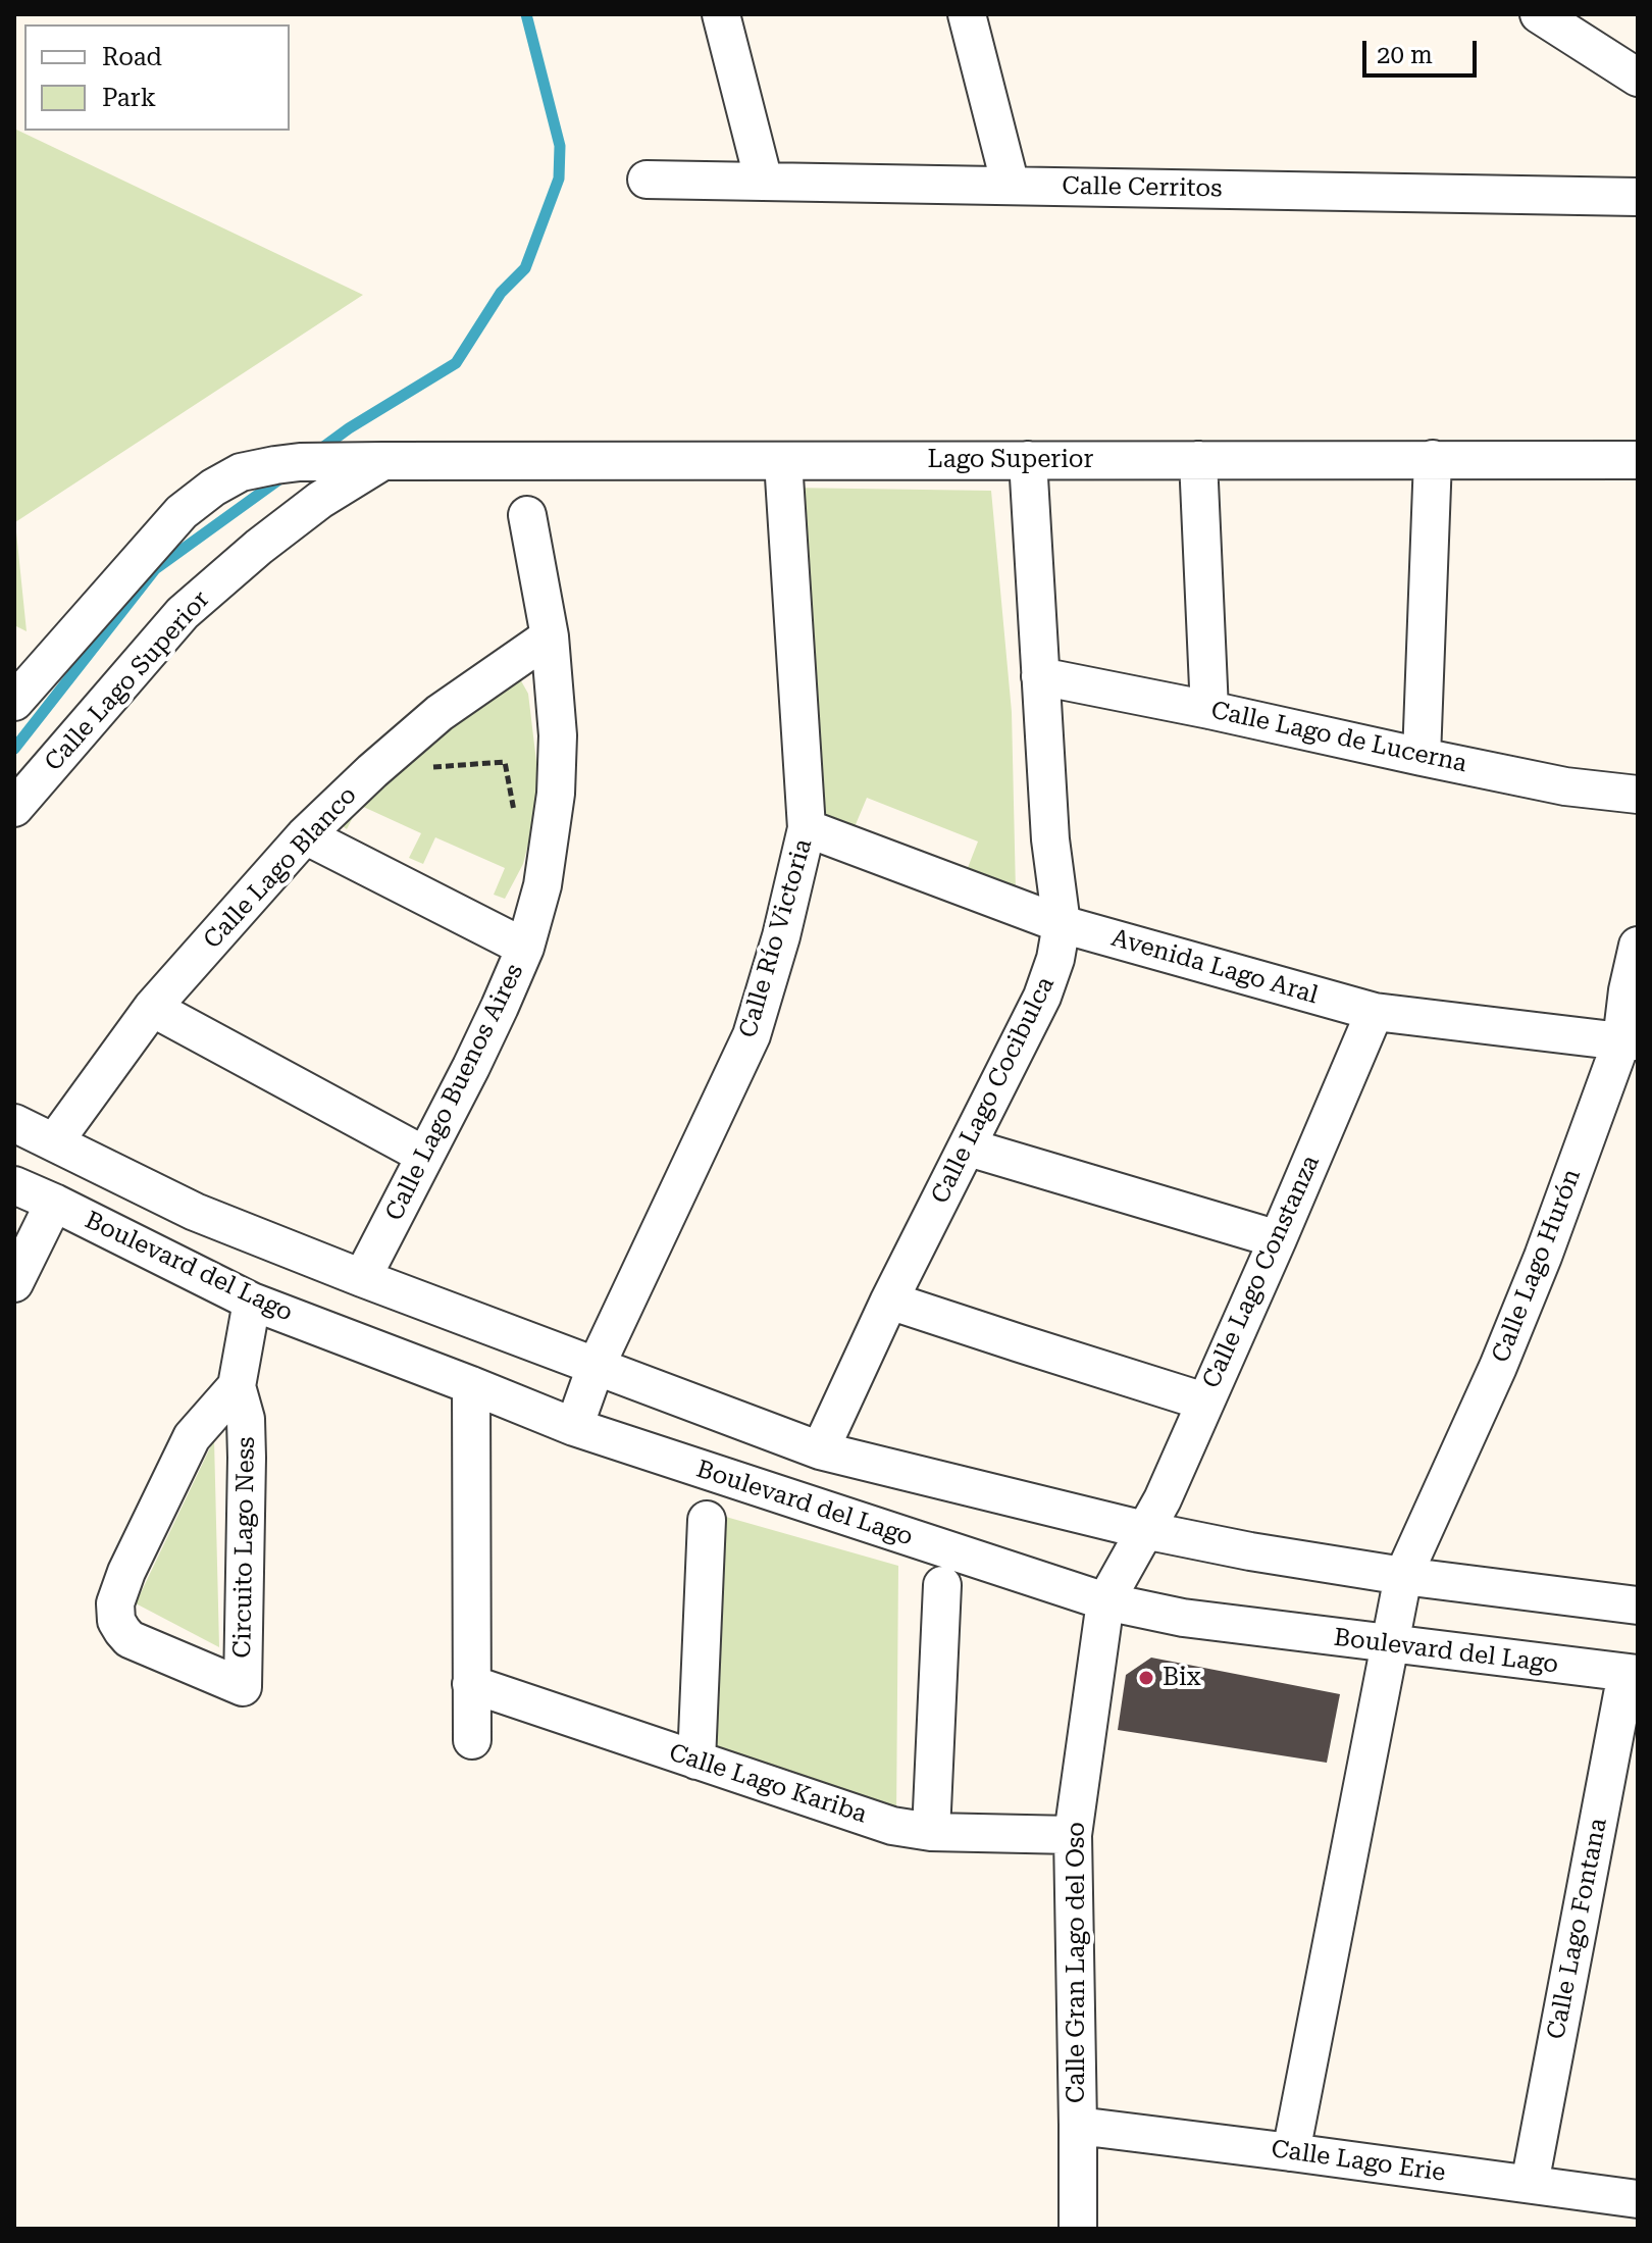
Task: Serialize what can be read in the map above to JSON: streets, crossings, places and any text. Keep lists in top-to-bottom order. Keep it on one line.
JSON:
{"streets":{"street":["Calle Cerritos","Lago Superior","Calle Lago Superior","Calle Lago de Lucerna","Calle Lago Blanco","Calle Río Victoria","Avenida Lago Aral","Calle Lago Cocibulca","Calle Lago Buenos Aires","Calle Lago Hurón","Boulevard del Lago","Calle Lago Constanza","Circuito Lago Ness","Calle Lago Kariba","Calle Lago Fontana","Calle Gran Lago del Oso","Calle Lago Erie"]},"crossings":[["Lago Superior","Calle Lago Superior"],["Lago Superior","Calle Río Victoria"],["Lago Superior","Calle Lago Cocibulca"],["Calle Lago de Lucerna","Calle Lago Cocibulca"],["Calle Lago Blanco","Calle Lago Buenos Aires"],["Calle Río Victoria","Avenida Lago Aral"],["Calle Río Victoria","Boulevard del Lago"],["Avenida Lago Aral","Calle Lago Cocibulca"],["Avenida Lago Aral","Calle Lago Hurón"],["Avenida Lago Aral","Calle Lago Constanza"],["Calle Lago Hurón","Boulevard del Lago"],["Calle Lago Hurón","Calle Lago Erie"],["Boulevard del Lago","Calle Lago Constanza"],["Boulevard del Lago","Circuito Lago Ness"],["Boulevard del Lago","Calle Lago Fontana"],["Boulevard del Lago","Calle Gran Lago del Oso"],["Calle Lago Constanza","Calle Gran Lago del Oso"],["Calle Lago Kariba","Calle Gran Lago del Oso"],["Calle Lago Fontana","Calle Lago Erie"],["Calle Gran Lago del Oso","Calle Lago Erie"]],"places":["Bix"],"legend":["Road","Park"],"scale_bar":"20 m"}
